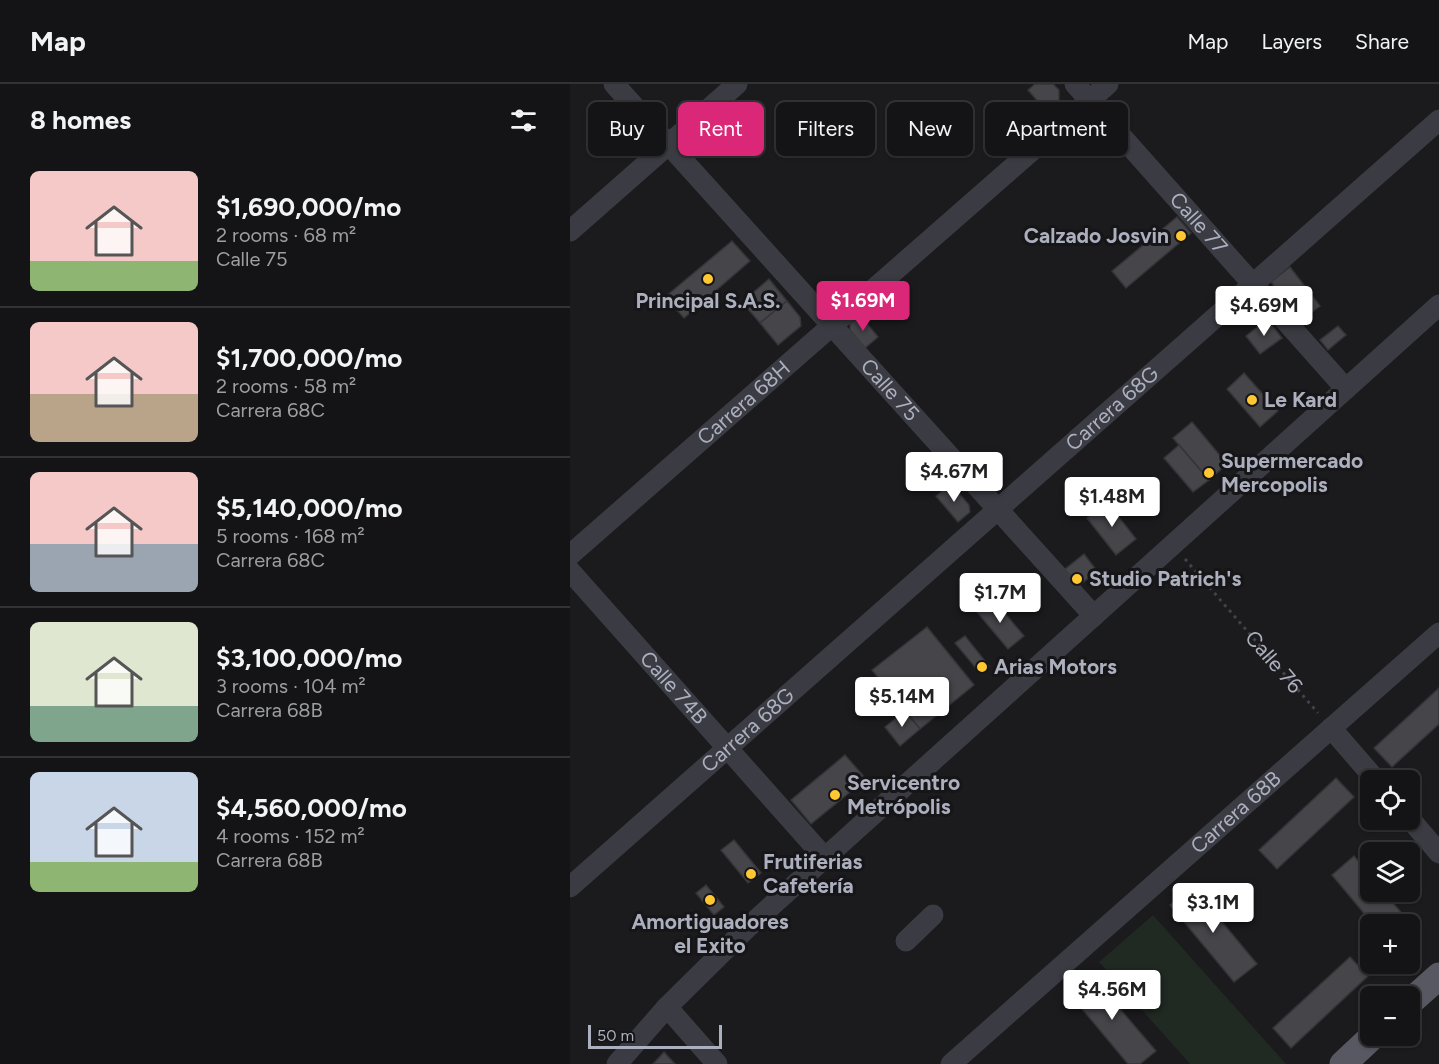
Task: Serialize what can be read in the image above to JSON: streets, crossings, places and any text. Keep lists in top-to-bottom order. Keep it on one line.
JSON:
{"streets":{"street":["Calle 77","Calle 75","Carrera 68H","Carrera 68G","Calle 74B","Carrera 68B"],"path":["Calle 76"]},"crossings":[["Calle 77","Carrera 68H"],["Calle 77","Carrera 68G"],["Calle 75","Carrera 68H"],["Calle 75","Carrera 68G"],["Carrera 68G","Calle 74B"],["Calle 76","Carrera 68B"]],"places":["Calzado Josvin","Principal S.A.S.","Le Kard","Supermercado Mercopolis","Studio Patrich's","Arias Motors","Servicentro Metrópolis","Frutiferias Cafetería","Amortiguadores el Exito"],"scale_bar":"50 m","page":{"header":"Map","nav":["Map","Layers","Share"],"heading":"8 homes","chip":["Buy","Rent","Filters","New","Apartment"],"list":[{"name":"$1,690,000/mo","note":"2 rooms · 68 m² · Calle 75"},{"name":"$1,700,000/mo","note":"2 rooms · 58 m² · Carrera 68C"},{"name":"$5,140,000/mo","note":"5 rooms · 168 m² · Carrera 68C"},{"name":"$3,100,000/mo","note":"3 rooms · 104 m² · Carrera 68B"},{"name":"$4,560,000/mo","note":"4 rooms · 152 m² · Carrera 68B"}],"price":["$1.69M","$4.69M","$4.67M","$1.48M","$1.7M","$5.14M","$3.1M","$4.56M"],"map_buttons":["+","−"],"scale":"50 m"}}
